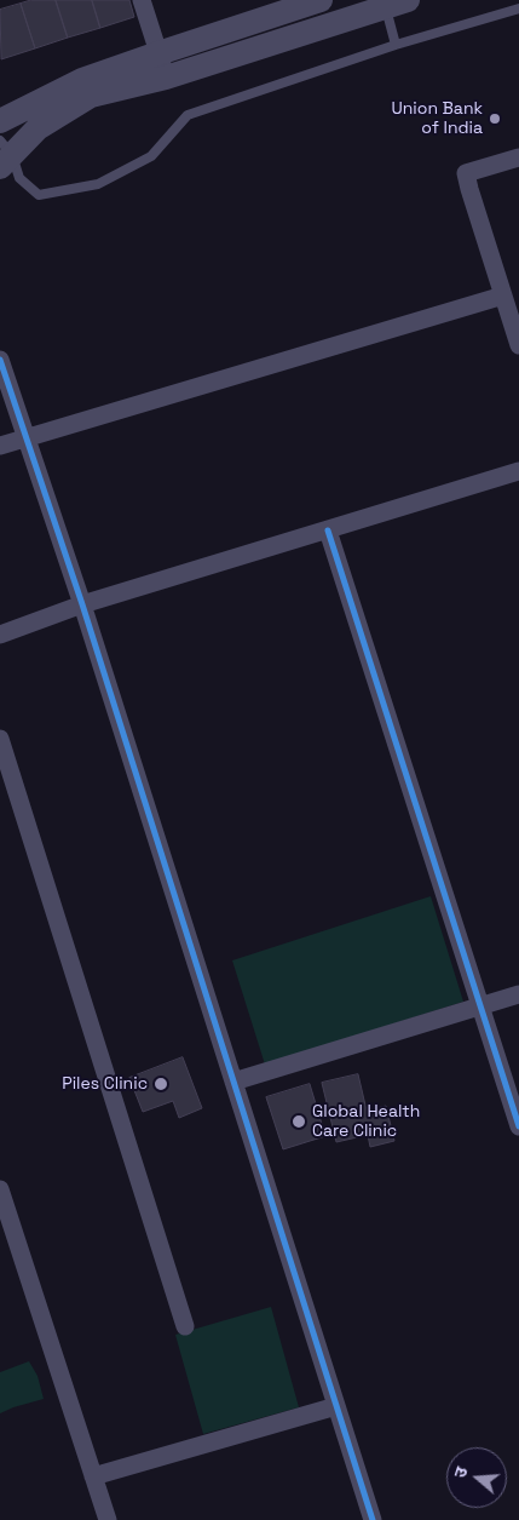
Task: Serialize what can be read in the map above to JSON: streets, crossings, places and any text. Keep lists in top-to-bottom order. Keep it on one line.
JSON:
{"places":["Union Bank of India","Piles Clinic","Global Health Care Clinic"],"north":"left"}
